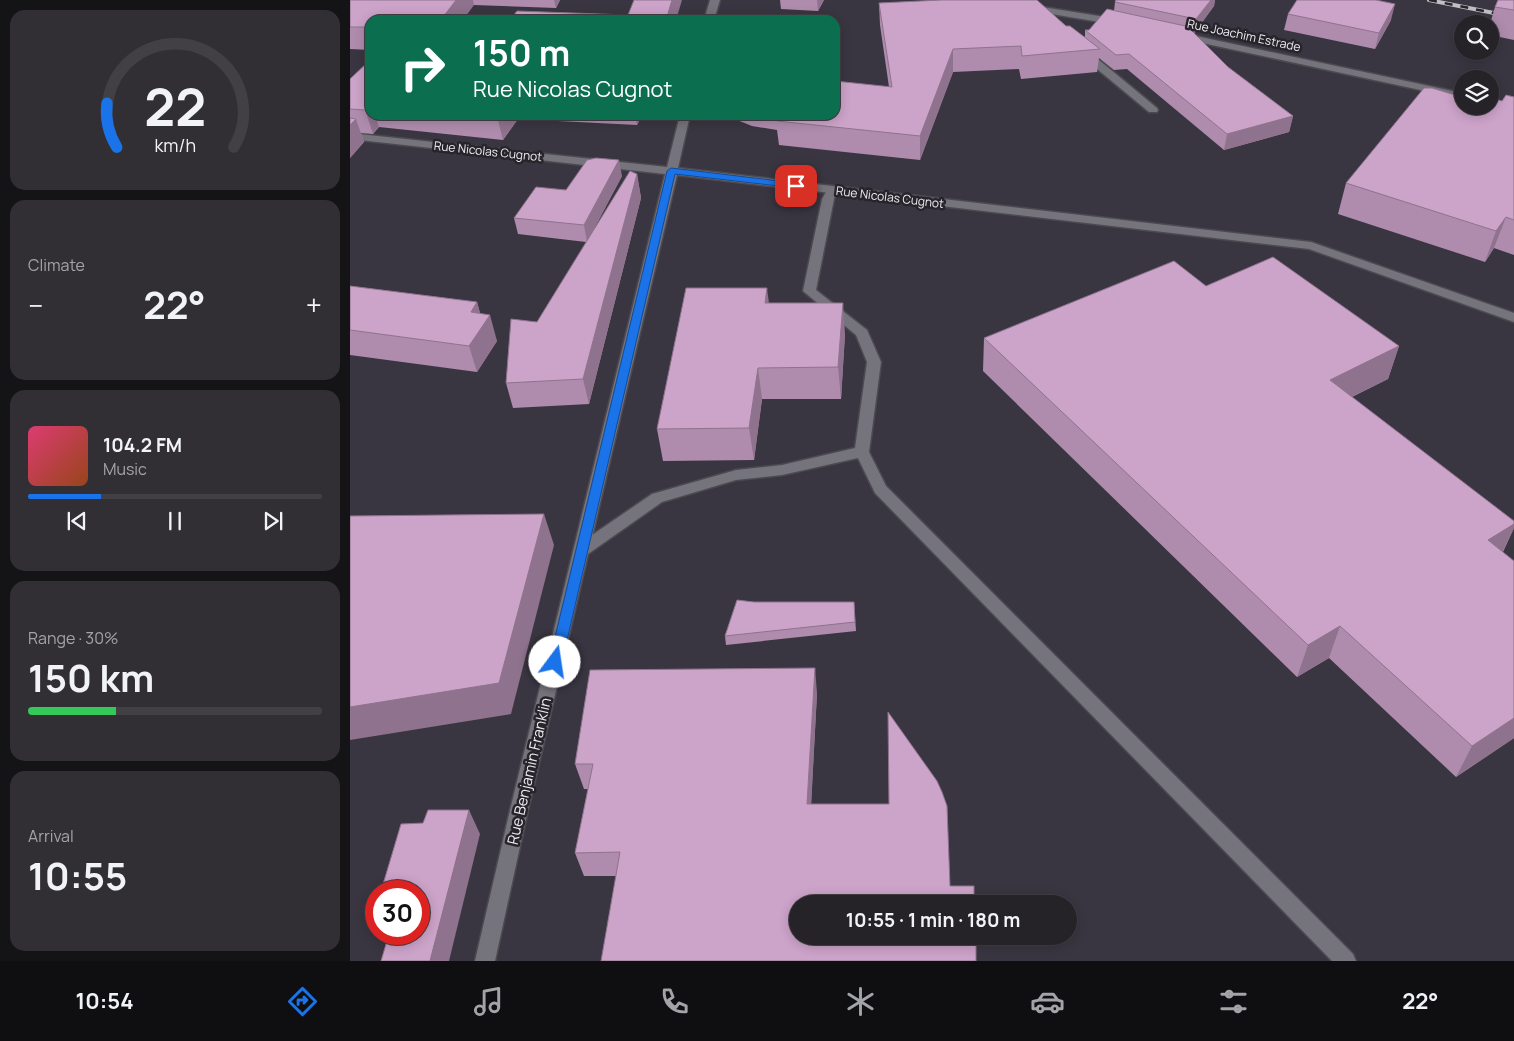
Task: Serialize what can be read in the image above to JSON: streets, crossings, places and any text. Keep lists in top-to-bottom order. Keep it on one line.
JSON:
{"streets":{"street":["Rue Joachim Estrade","Rue Nicolas Cugnot","Rue Benjamin Franklin"]},"crossings":[["Rue Nicolas Cugnot","Rue Benjamin Franklin"]],"page":{"turn":["150 m","Rue Nicolas Cugnot"],"tile":["Climate",["Range · 30%","150 km"],["Arrival","10:55"]],"heat":["−","22°","+"],"song":["104.2 FM","Music"],"limit":"30","trip":"10:55 · 1 min · 180 m","tabs":["10:54","22°"],"gauge":["22","km/h"]}}
